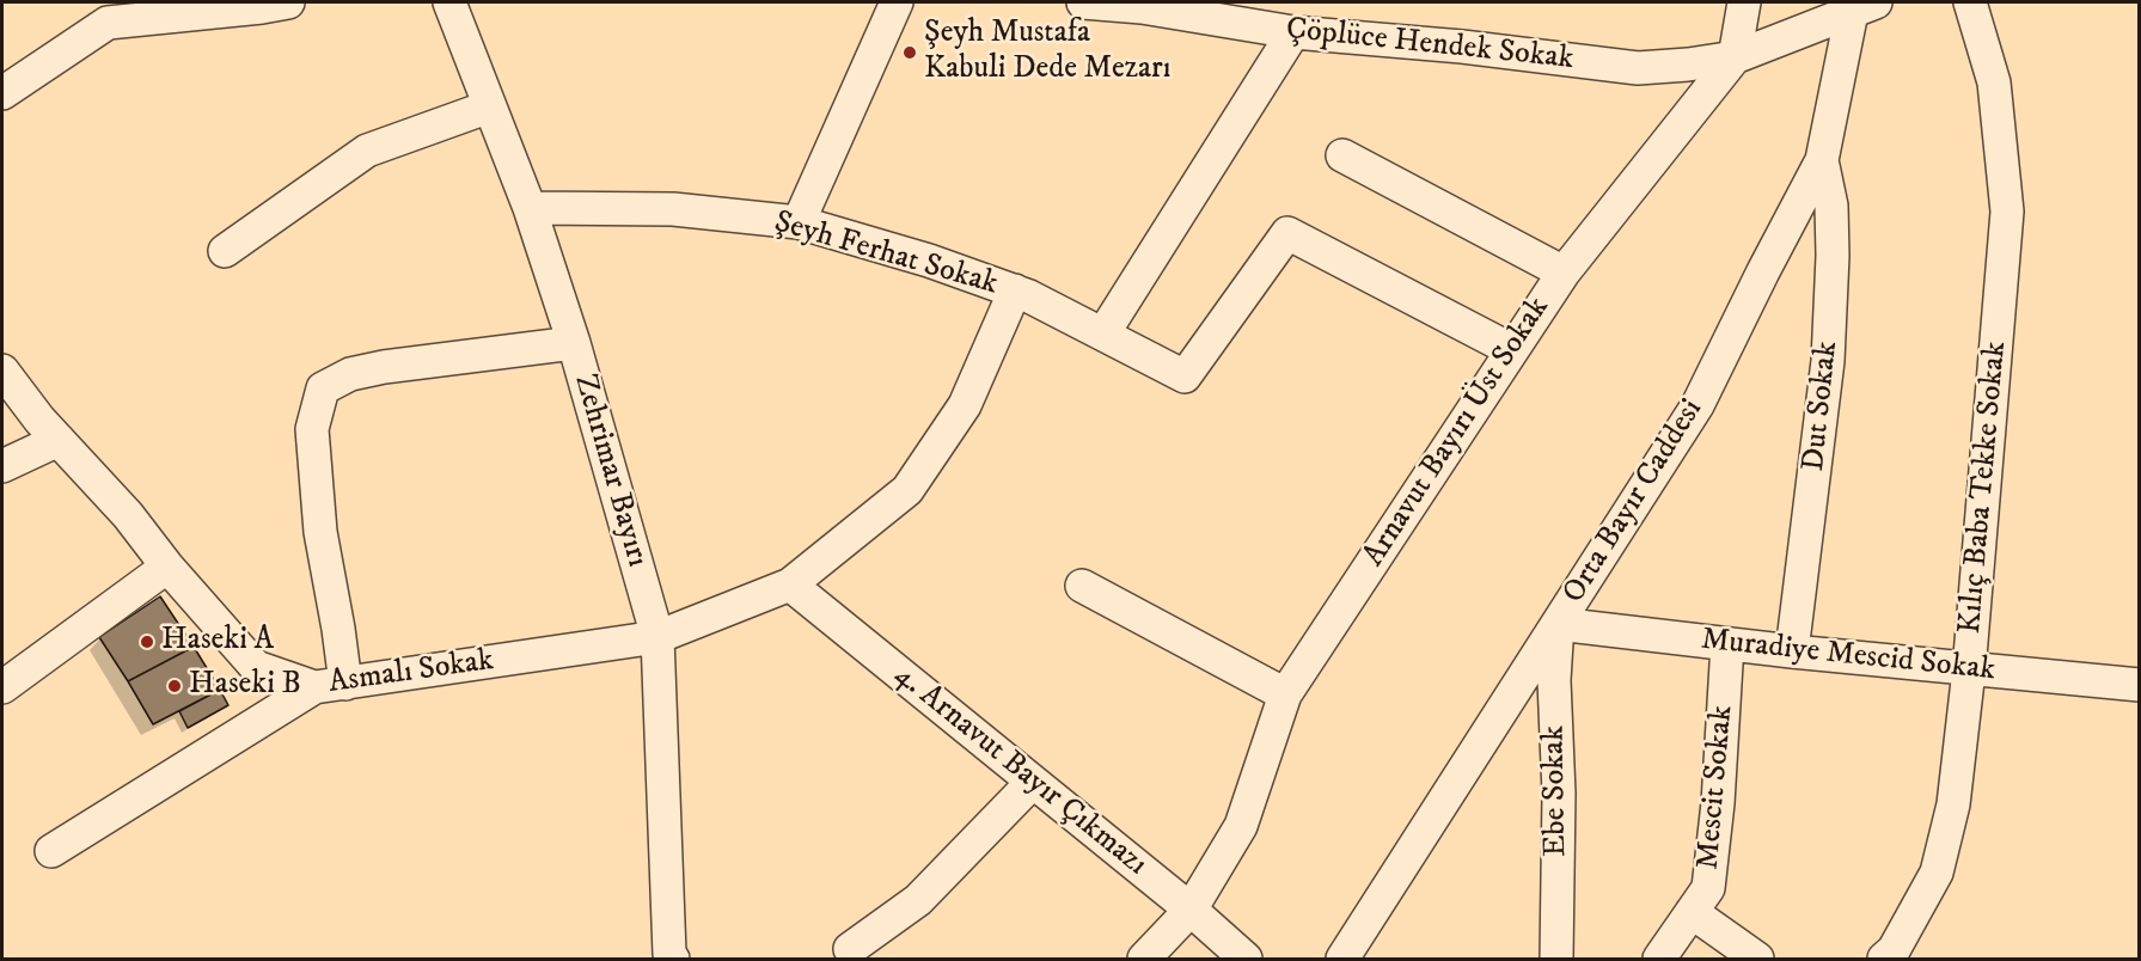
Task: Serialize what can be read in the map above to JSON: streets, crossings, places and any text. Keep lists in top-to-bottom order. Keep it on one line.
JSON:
{"streets":{"street":["Çöplüce Hendek Sokak","Şeyh Ferhat Sokak","Dut Sokak","Arnavut Bayırı Üst Sokak","Zehrimar Bayırı","Kılıç Baba Tekke Sokak","Orta Bayır Caddesi","Muradiye Mescid Sokak","Asmalı Sokak","4. Arnavut Bayır Çıkmazı","Mescit Sokak","Ebe Sokak"]},"crossings":[["Çöplüce Hendek Sokak","Arnavut Bayırı Üst Sokak"],["Şeyh Ferhat Sokak","Arnavut Bayırı Üst Sokak"],["Şeyh Ferhat Sokak","Zehrimar Bayırı"],["Şeyh Ferhat Sokak","Asmalı Sokak"],["Dut Sokak","Orta Bayır Caddesi"],["Dut Sokak","Muradiye Mescid Sokak"],["Arnavut Bayırı Üst Sokak","4. Arnavut Bayır Çıkmazı"],["Zehrimar Bayırı","Asmalı Sokak"],["Kılıç Baba Tekke Sokak","Muradiye Mescid Sokak"],["Orta Bayır Caddesi","Muradiye Mescid Sokak"],["Orta Bayır Caddesi","Ebe Sokak"],["Muradiye Mescid Sokak","Mescit Sokak"],["Muradiye Mescid Sokak","Ebe Sokak"],["Asmalı Sokak","4. Arnavut Bayır Çıkmazı"]],"places":["Şeyh Mustafa Kabuli Dede Mezarı","Haseki A","Haseki B"]}
